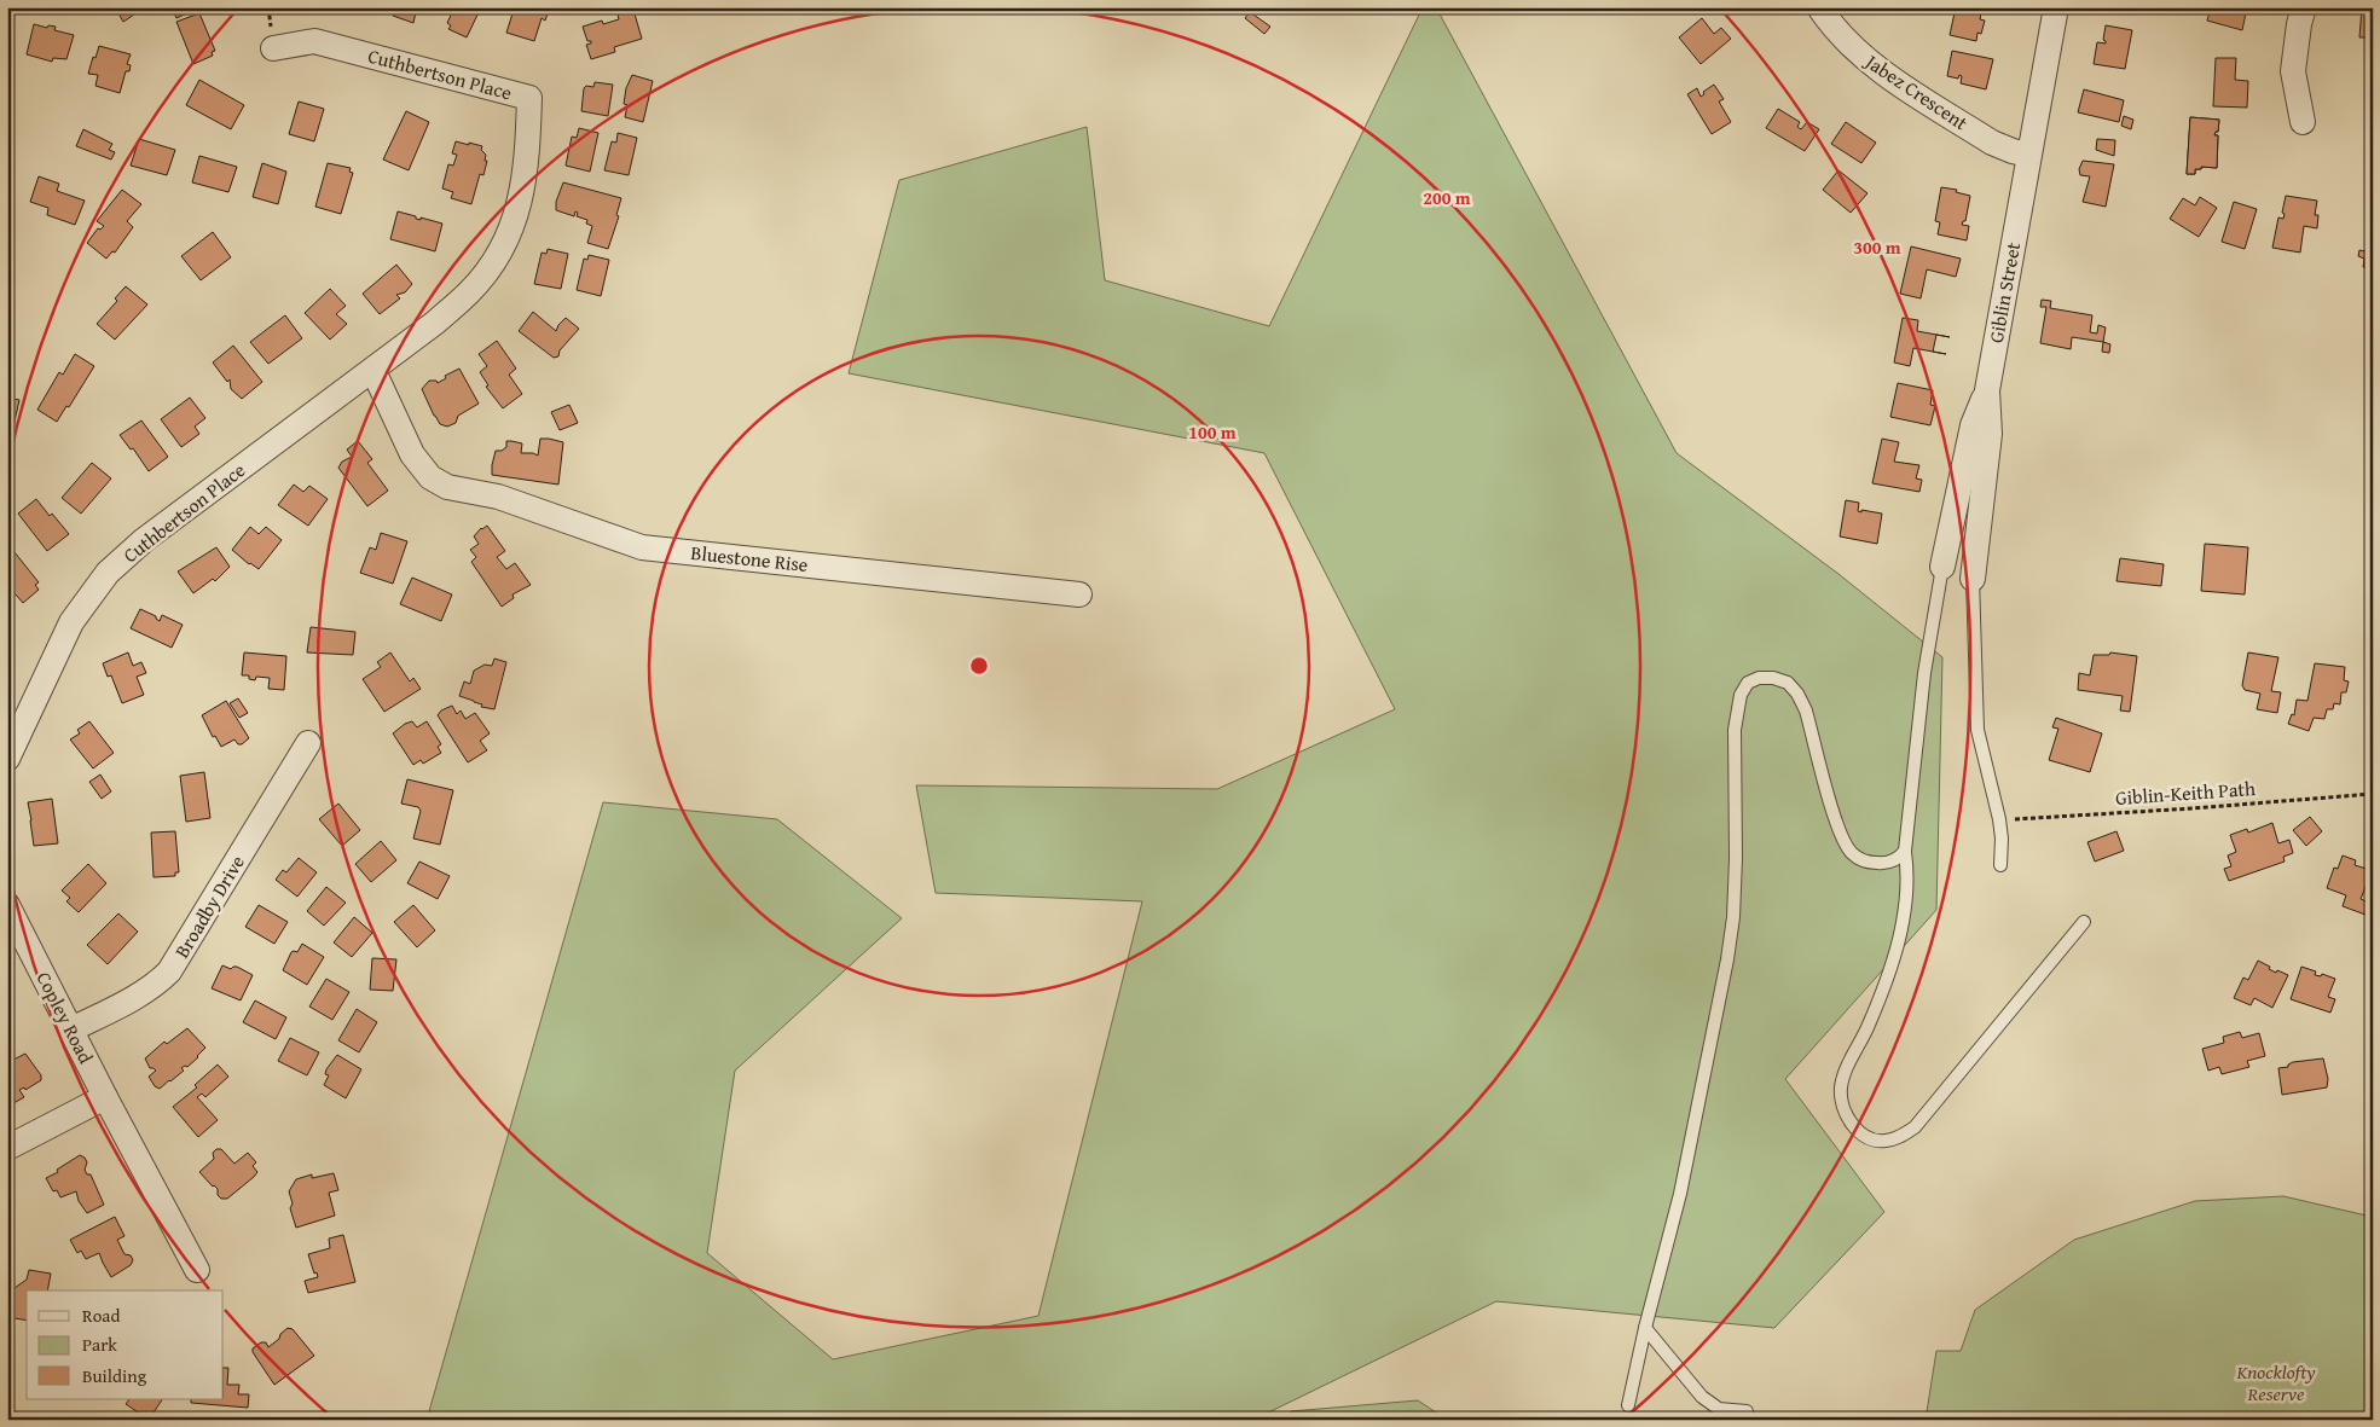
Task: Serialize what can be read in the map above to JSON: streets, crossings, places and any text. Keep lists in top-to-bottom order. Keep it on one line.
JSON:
{"streets":{"street":["Cuthbertson Place","Jabez Crescent","Giblin Street","Bluestone Rise","Broadby Drive","Copley Road"],"path":["Giblin-Keith Path"]},"crossings":[["Cuthbertson Place","Bluestone Rise"],["Jabez Crescent","Giblin Street"],["Broadby Drive","Copley Road"]],"parks":["Knocklofty Reserve"],"legend":["Road","Park","Building"],"rings":["200 m","300 m","100 m"]}
